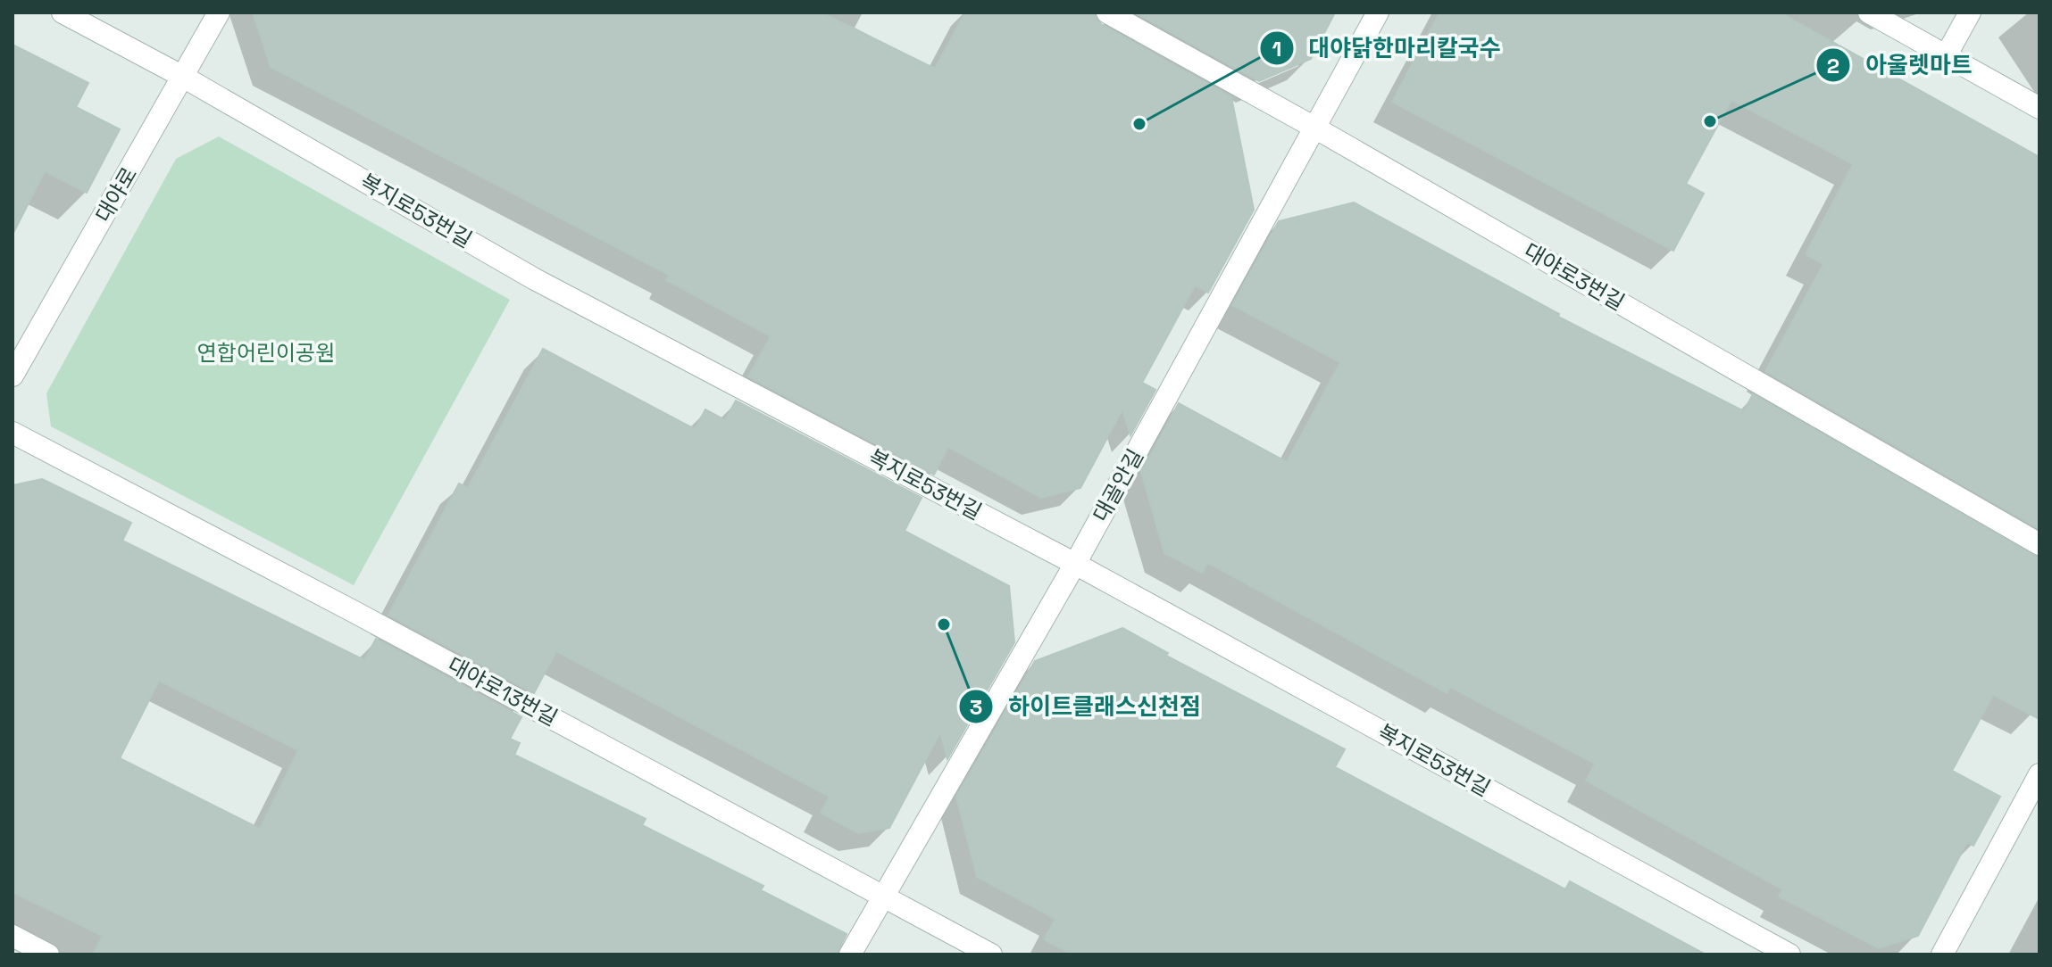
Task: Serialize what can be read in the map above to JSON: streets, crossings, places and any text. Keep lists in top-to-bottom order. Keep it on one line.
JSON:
{"streets":{"street":["대야로","복지로53번길","대야로3번길","대골안길","대야로13번길"]},"crossings":[["대야로","복지로53번길"],["복지로53번길","대골안길"],["대야로3번길","대골안길"],["대골안길","대야로13번길"]],"parks":["연합어린이공원"],"places":["아울렛마트","대야닭한마리칼국수","하이트클래스신천점"]}
